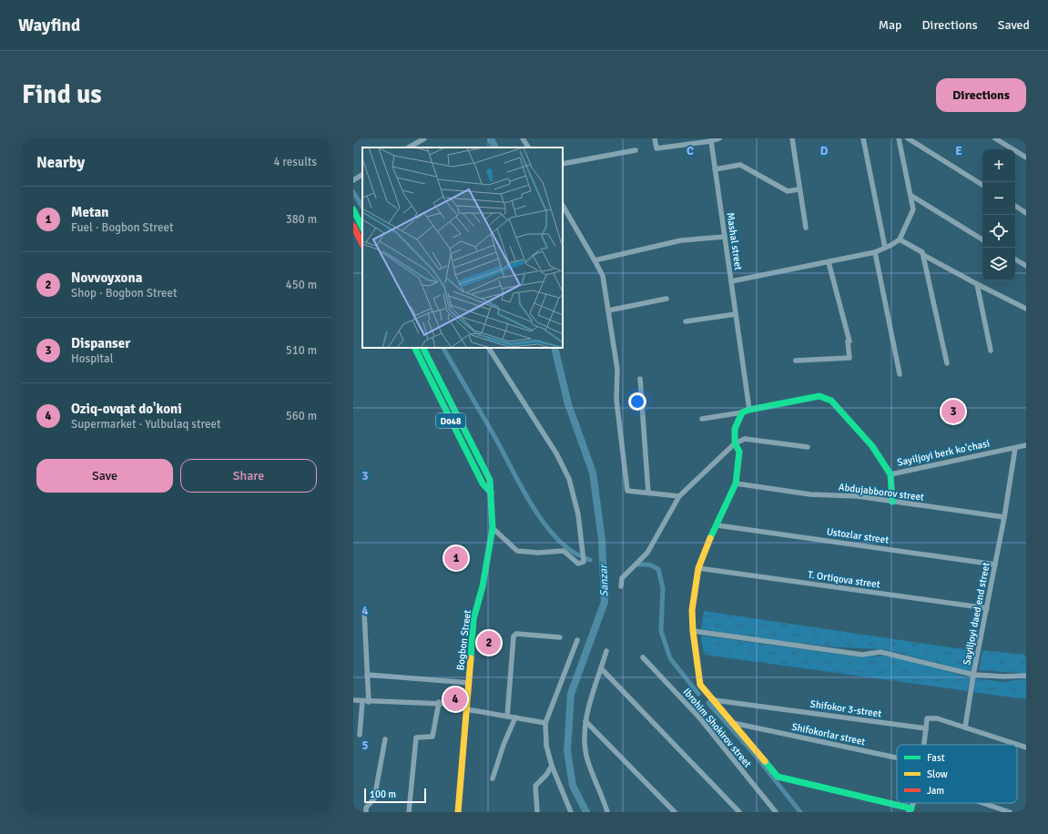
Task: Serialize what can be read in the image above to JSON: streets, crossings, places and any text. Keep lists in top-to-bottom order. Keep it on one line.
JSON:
{"streets":{"street":["Mashal street","D048","Sayiljoyi berk ko'chasi","Abdujabborov street","Ustozlar street","T. Ortiqova street","Sayiljoyi daed end street","Bogbon Street","Shifokor 3-street","Ibrohim Shokirov street","Shifokorlar street"]},"crossings":[["D048","Bogbon Street"],["Sayiljoyi berk ko'chasi","Abdujabborov street"],["Sayiljoyi berk ko'chasi","Sayiljoyi daed end street"],["Abdujabborov street","Sayiljoyi daed end street"],["Ustozlar street","Sayiljoyi daed end street"],["T. Ortiqova street","Sayiljoyi daed end street"]],"water":["Sanzar"],"legend":["Fast","Slow","Jam"],"scale_bar":"100 m","page":{"header":"Wayfind","nav":["Map","Directions","Saved"],"buttons":["Directions",["Save","Share"]],"title":"Find us","heading":["Nearby","4 results"],"map_buttons":["+","−"],"list":[{"mark":"1","name":"Metan","note":"Fuel · Bogbon Street","value":"380 m"},{"mark":"2","name":"Novvoyxona","note":"Shop · Bogbon Street","value":"450 m"},{"mark":"3","name":"Dispanser","note":"Hospital","value":"510 m"},{"mark":"4","name":"Oziq-ovqat do'koni","note":"Supermarket · Yulbulaq street","value":"560 m"}],"pins":["3","1","2","4"],"scale":"100 m"},"grid":{"columns":["C","D","E"],"rows":["3","4","5"]}}
